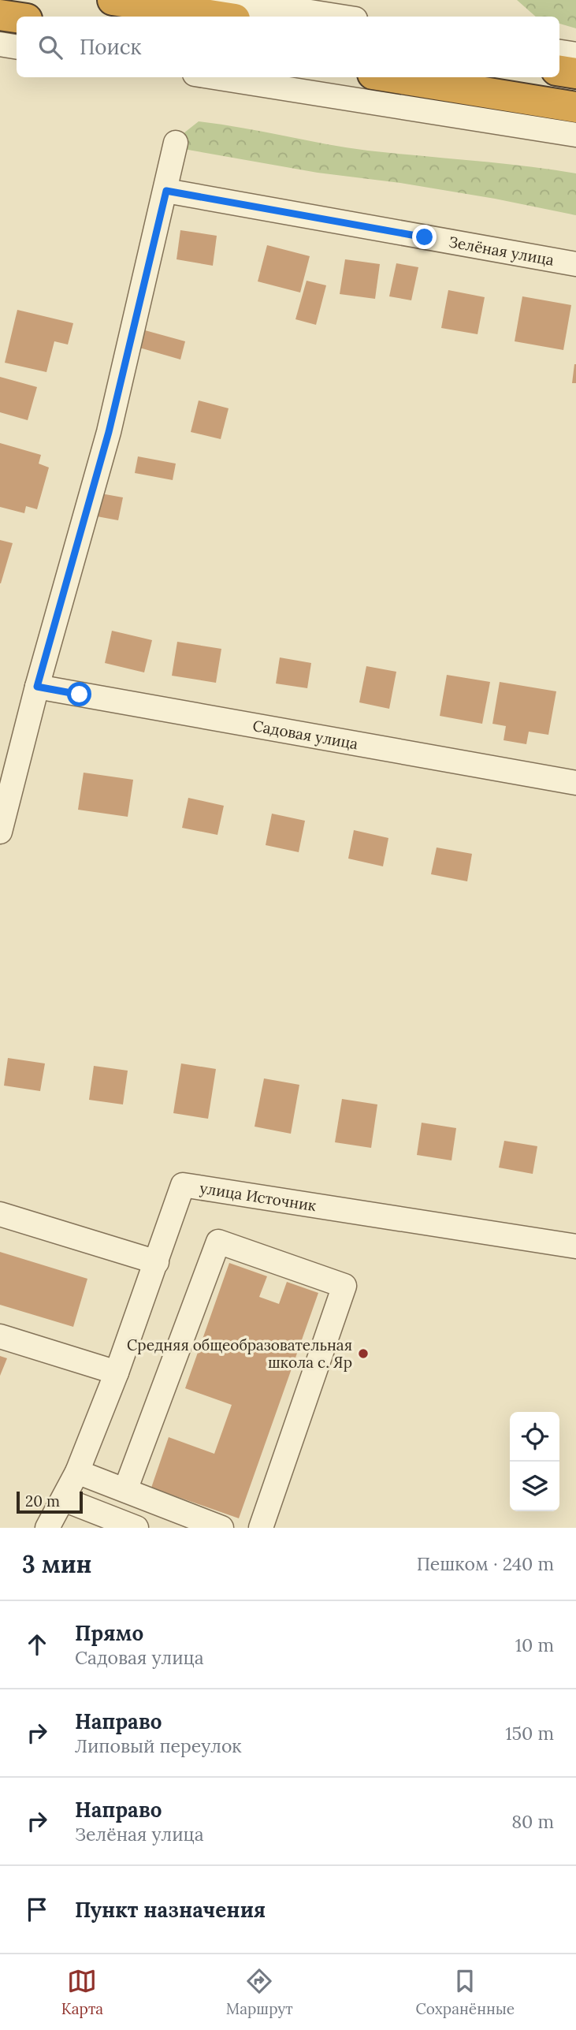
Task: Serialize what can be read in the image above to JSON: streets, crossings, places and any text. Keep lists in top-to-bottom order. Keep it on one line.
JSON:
{"streets":{"street":["Зелёная улица","Садовая улица","улица Источник"]},"places":["Средняя общеобразовательная школа с. Яр"],"scale_bar":"20 m","page":{"search":"Поиск","scale":"20 m","heading":["3 мин","Пешком · 240 m"],"list":[["Прямо","Садовая улица","10 m"],["Направо","Липовый переулок","150 m"],["Направо","Зелёная улица","80 m"],"Пункт назначения"],"nav":["Карта","Маршрут","Сохранённые"]}}
